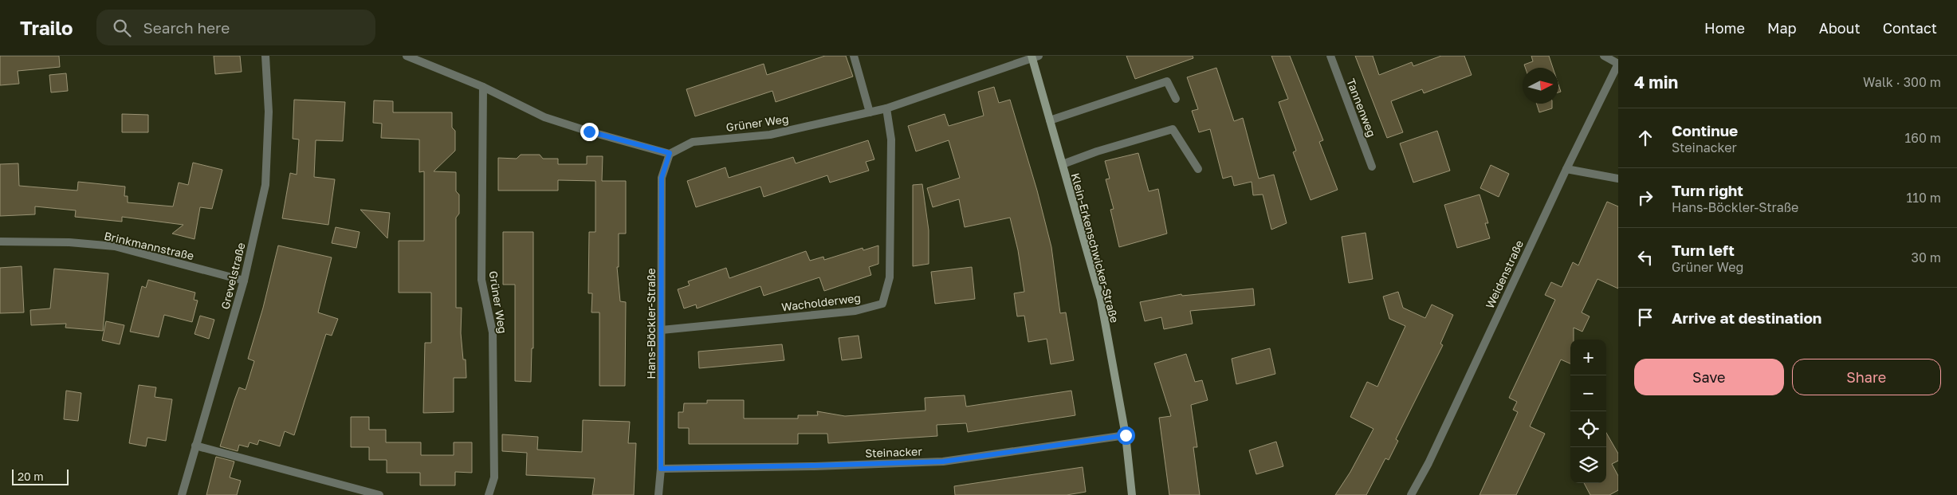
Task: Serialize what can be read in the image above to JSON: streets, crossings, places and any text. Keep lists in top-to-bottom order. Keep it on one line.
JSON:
{"streets":{"street":["Tannenweg","Grüner Weg","Brinkmannstraße","Klein-Erkenschwicker-Straße","Weidenstraße","Grevelstraße","Wacholderweg","Hans-Böckler-Straße","Steinacker"]},"crossings":[["Grüner Weg","Klein-Erkenschwicker-Straße"],["Grüner Weg","Wacholderweg"],["Grüner Weg","Hans-Böckler-Straße"],["Brinkmannstraße","Grevelstraße"],["Klein-Erkenschwicker-Straße","Steinacker"],["Wacholderweg","Hans-Böckler-Straße"],["Hans-Böckler-Straße","Steinacker"]],"scale_bar":"20 m","north":"right","page":{"header":"Trailo","search":"Search here","nav":["Home","Map","About","Contact"],"heading":["4 min","Walk · 300 m"],"list":[["Continue","Steinacker","160 m"],["Turn right","Hans-Böckler-Straße","110 m"],["Turn left","Grüner Weg","30 m"],"Arrive at destination"],"map_buttons":["+","−"],"buttons":["Save","Share"],"scale":"20 m"}}
